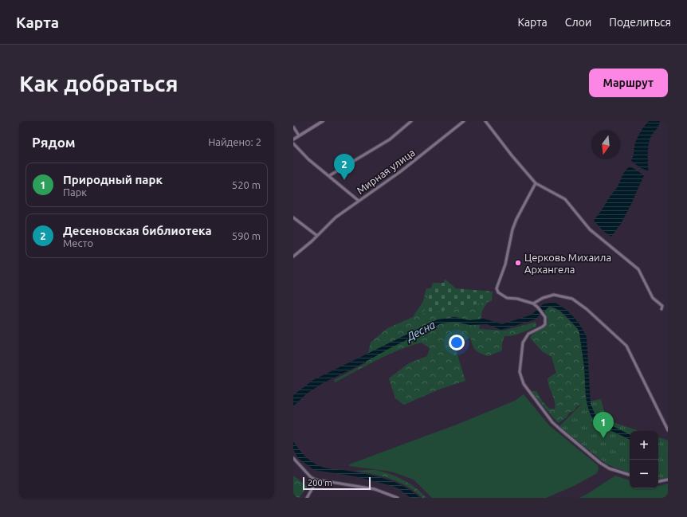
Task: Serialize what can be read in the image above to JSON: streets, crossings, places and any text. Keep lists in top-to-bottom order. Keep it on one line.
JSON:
{"streets":{"street":["Мирная улица"]},"water":["Десна"],"places":["Церковь Михаила Архангела"],"scale_bar":"200 m","north":"bottom","page":{"header":"Карта","nav":["Карта","Слои","Поделиться"],"buttons":"Маршрут","title":"Как добраться","heading":["Рядом","Найдено: 2"],"pins":["2","1"],"list":[{"mark":"1","name":"Природный парк","note":"Парк","value":"520 m"},{"mark":"2","name":"Десеновская библиотека","note":"Место","value":"590 m"}],"map_buttons":["+","−"],"scale":"200 m"}}
